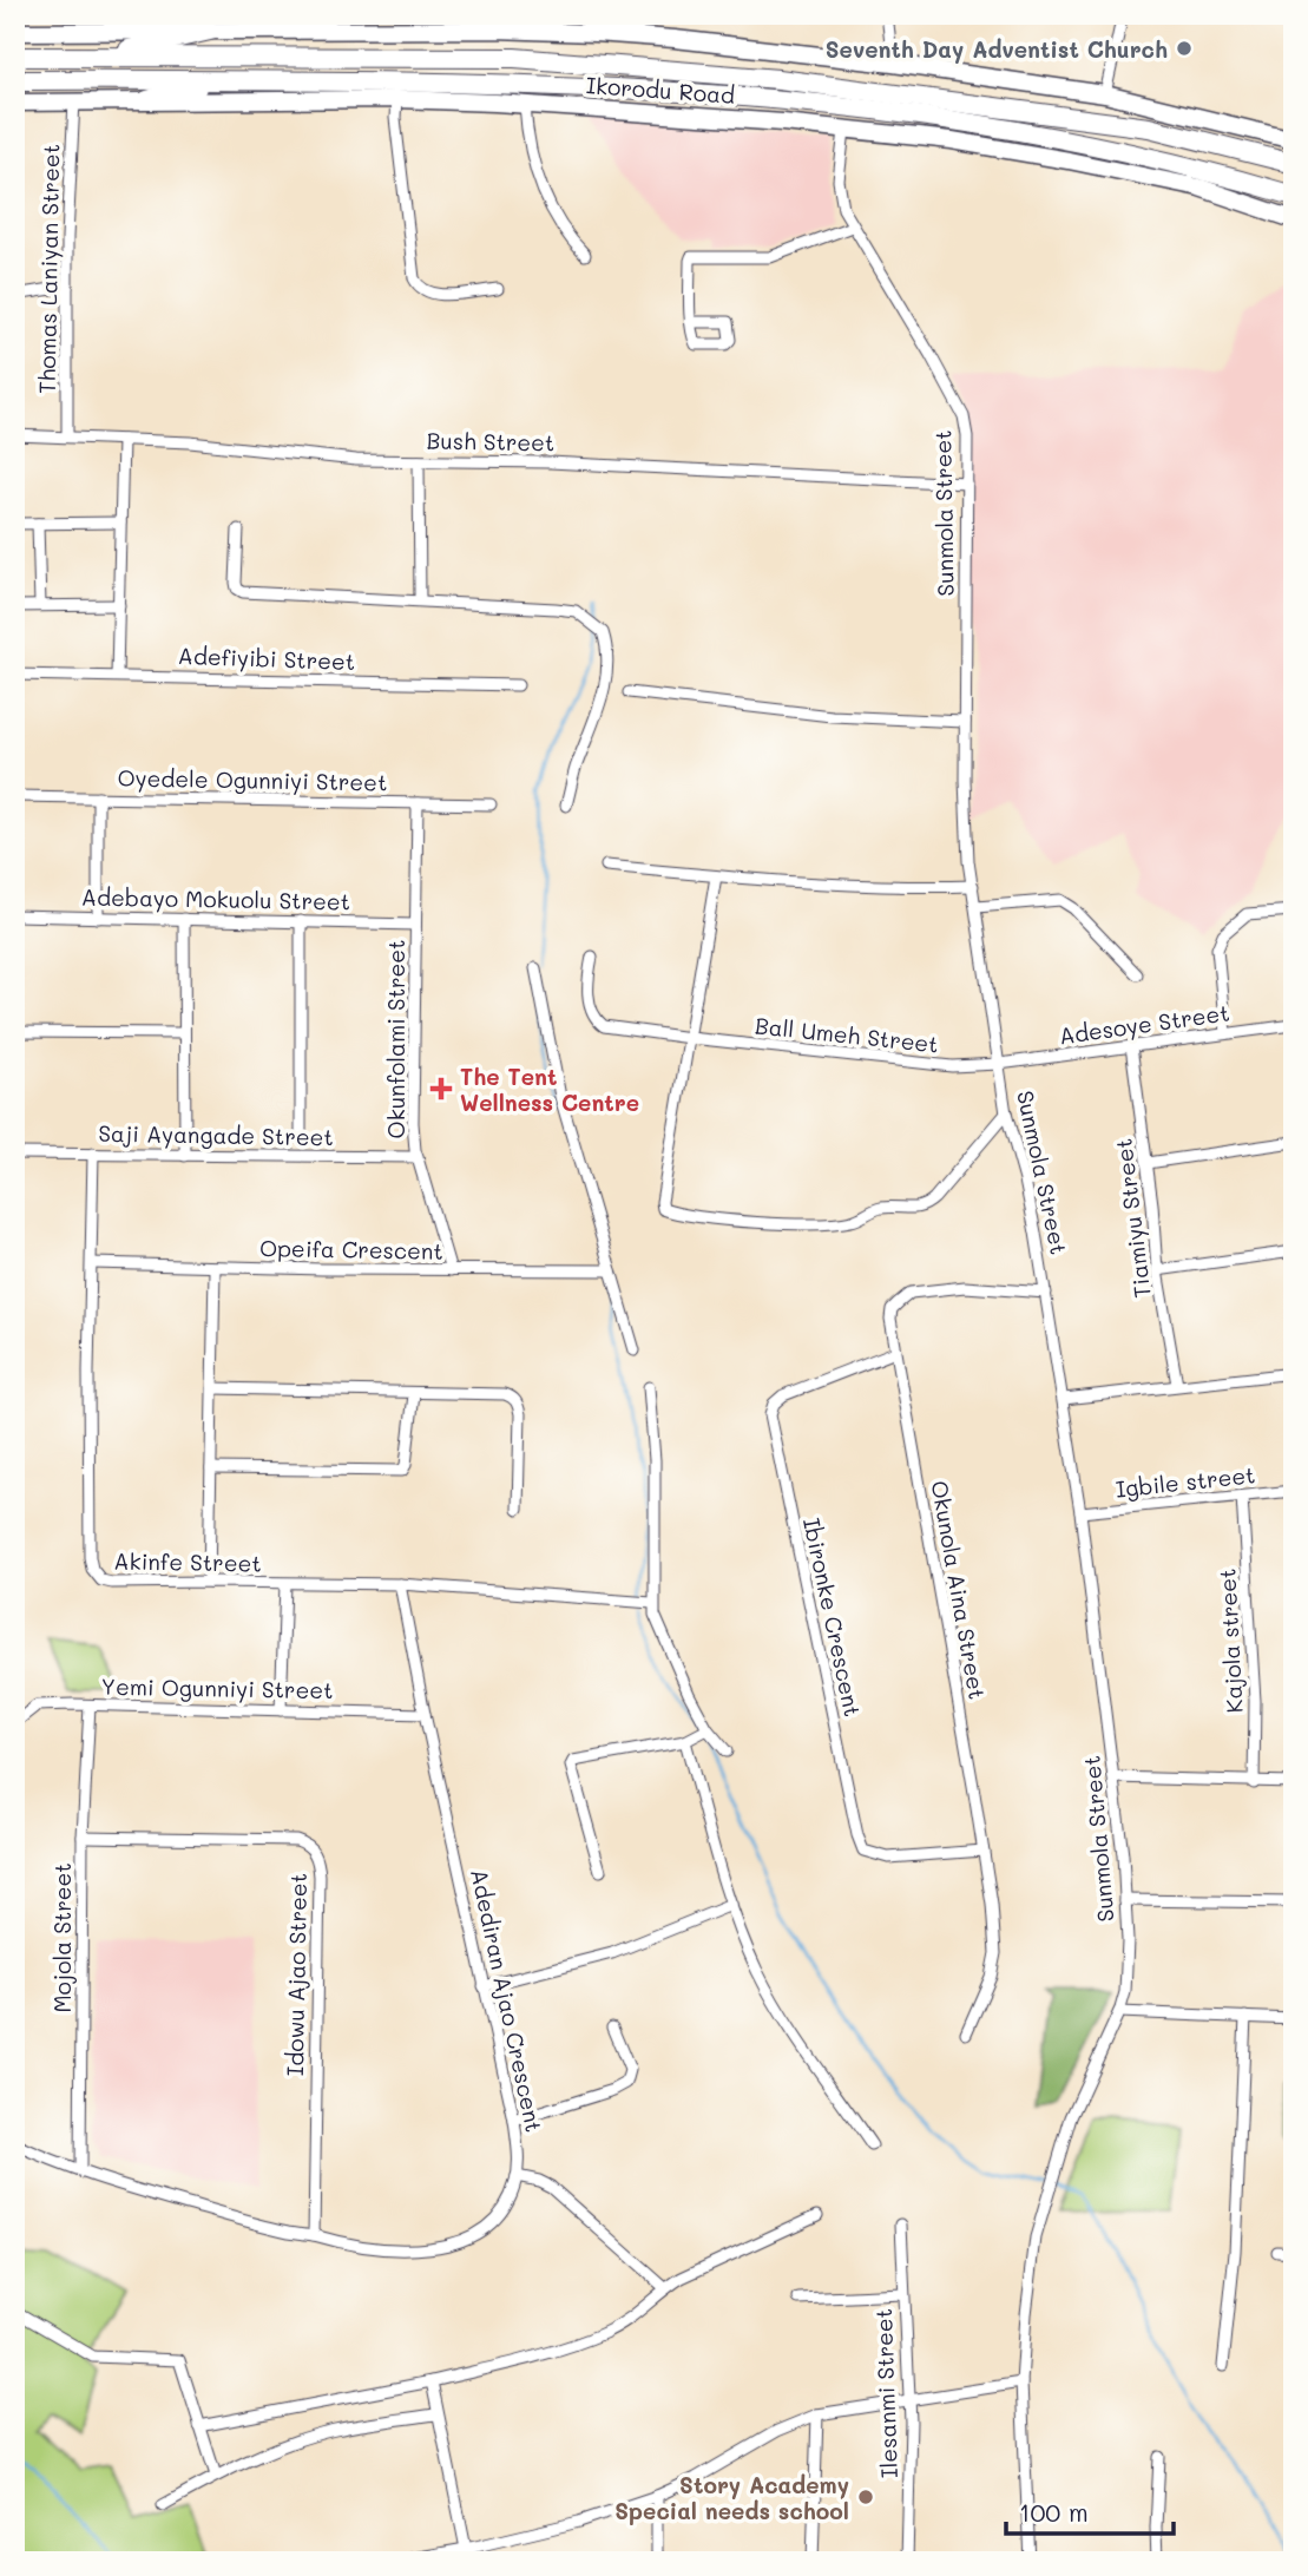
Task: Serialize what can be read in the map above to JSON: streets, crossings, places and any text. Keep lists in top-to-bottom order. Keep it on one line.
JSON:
{"streets":{"highway":["Ikorodu Road"],"street":["Thomas Laniyan Street","Bush Street","Sunmola Street","Adefiyibi Street","Oyedele Ogunniyi Street","Adebayo Mokuolu Street","Adesoye Street","Ball Umeh Street","Okunfolami Street","Saji Ayangade Street","Tiamiyu Street","Opeifa Crescent","Igbile street","Akinfe Street","Okunola Aina Street","Ibironke Crescent","Kajola street","Yemi Ogunniyi Street","Mojola Street","Idowu Ajao Street","Adediran Ajao Crescent","Ilesanmi Street"]},"crossings":[["Ikorodu Road","Thomas Laniyan Street"],["Ikorodu Road","Sunmola Street"],["Thomas Laniyan Street","Bush Street"],["Bush Street","Sunmola Street"],["Sunmola Street","Adesoye Street"],["Sunmola Street","Ball Umeh Street"],["Sunmola Street","Igbile street"],["Sunmola Street","Okunola Aina Street"],["Oyedele Ogunniyi Street","Okunfolami Street"],["Adebayo Mokuolu Street","Okunfolami Street"],["Adesoye Street","Ball Umeh Street"],["Adesoye Street","Tiamiyu Street"],["Okunfolami Street","Saji Ayangade Street"],["Okunfolami Street","Opeifa Crescent"],["Saji Ayangade Street","Akinfe Street"],["Opeifa Crescent","Akinfe Street"],["Igbile street","Kajola street"],["Akinfe Street","Adediran Ajao Crescent"],["Okunola Aina Street","Ibironke Crescent"],["Yemi Ogunniyi Street","Mojola Street"],["Yemi Ogunniyi Street","Adediran Ajao Crescent"],["Mojola Street","Idowu Ajao Street"],["Mojola Street","Adediran Ajao Crescent"],["Idowu Ajao Street","Adediran Ajao Crescent"]],"places":{"other":["Seventh Day Adventist Church","Story Academy Special needs school"],"health":["The Tent Wellness Centre"]},"scale_bar":"100 m"}
